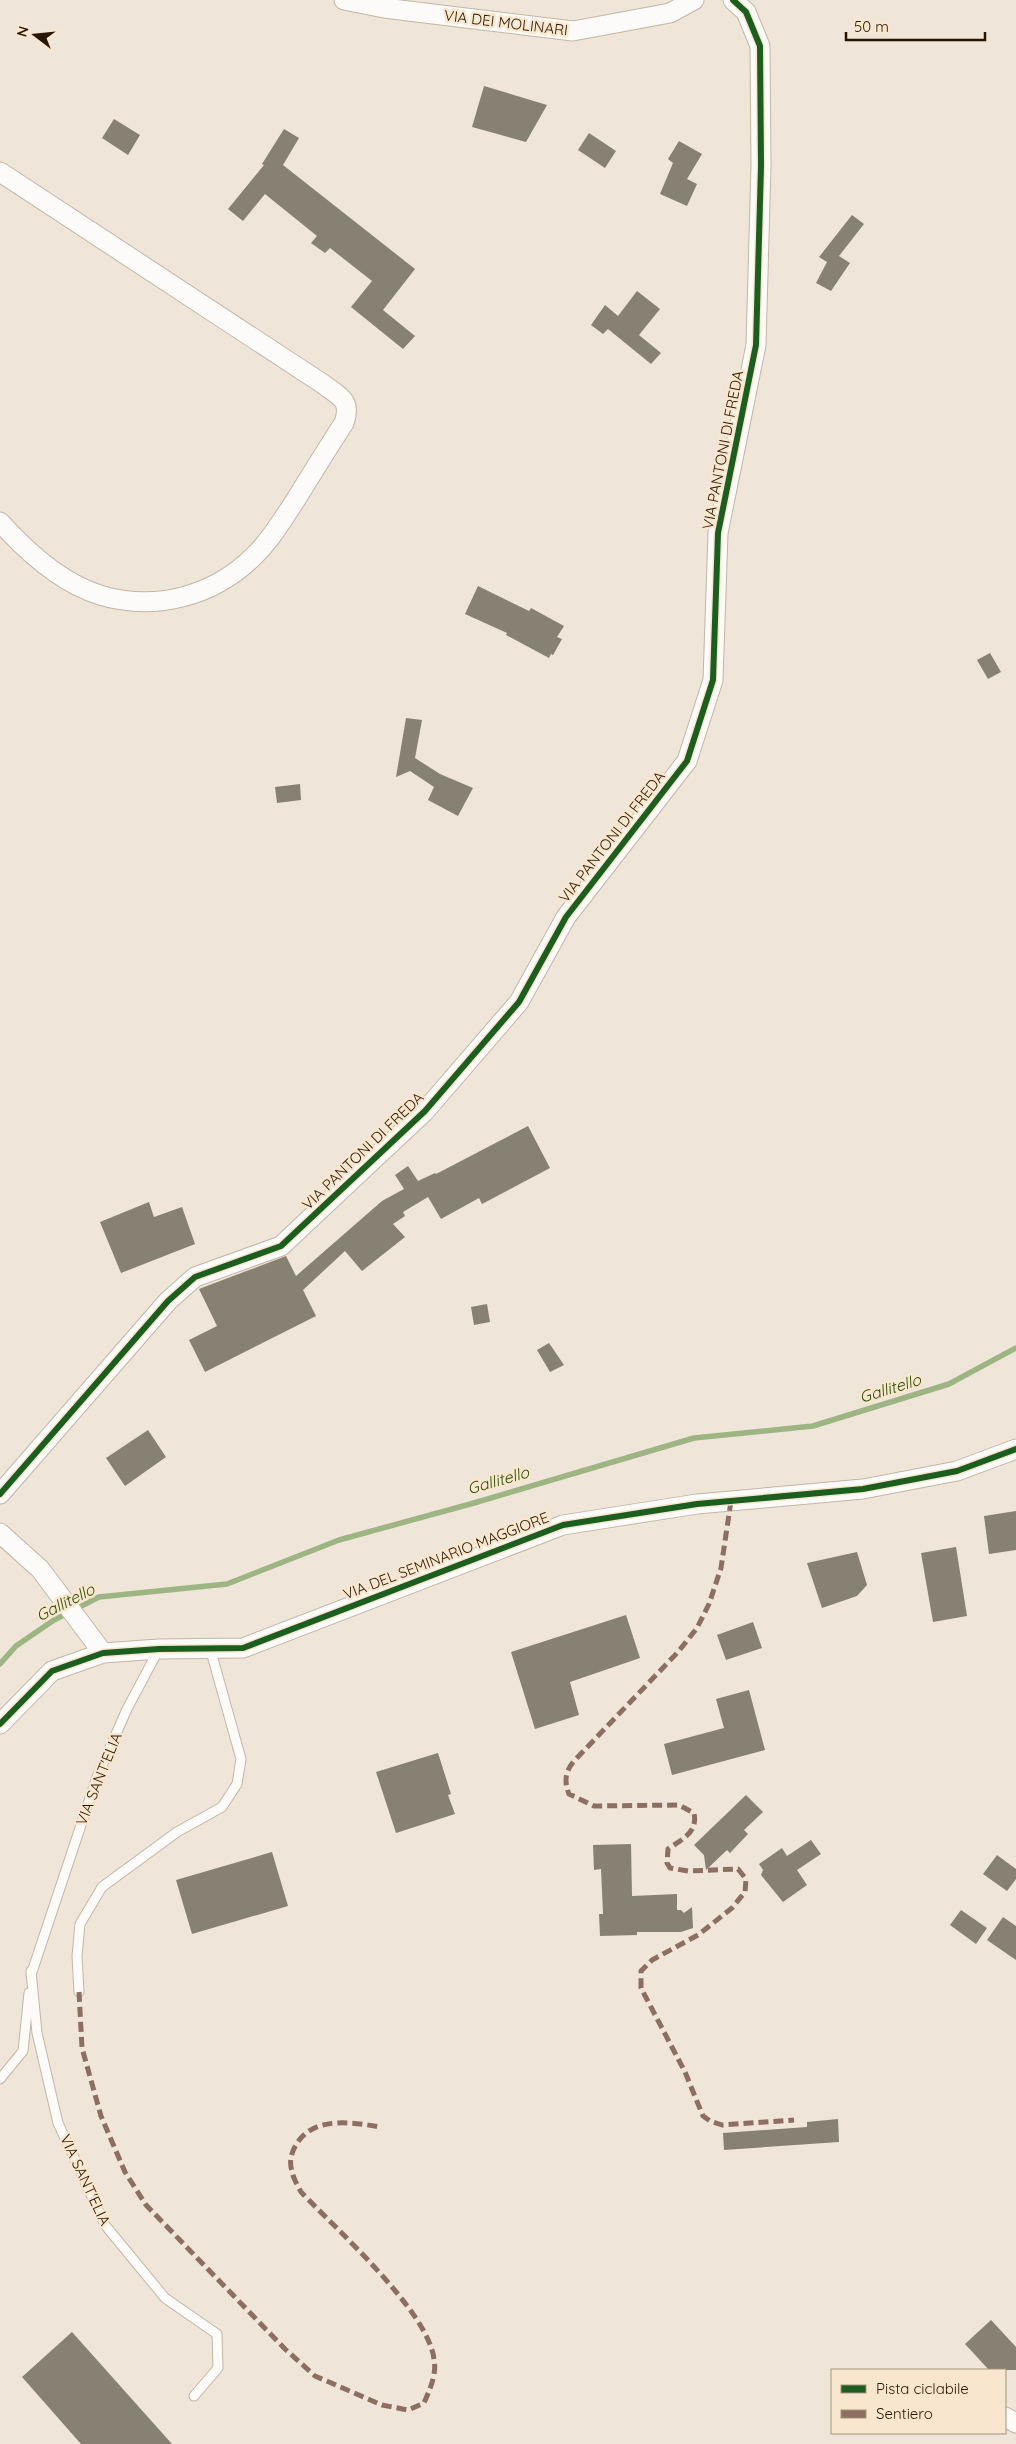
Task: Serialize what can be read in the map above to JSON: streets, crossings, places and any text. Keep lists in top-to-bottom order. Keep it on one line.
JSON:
{"streets":{"street":["VIA DEI MOLINARI","VIA PANTONI DI FREDA","VIA DEL SEMINARIO MAGGIORE"],"lane":["VIA SANT'ELIA"]},"crossings":[["VIA DEL SEMINARIO MAGGIORE","VIA SANT'ELIA"]],"water":["Gallitello"],"legend":["Pista ciclabile","Sentiero"],"scale_bar":"50 m","north":"left"}
